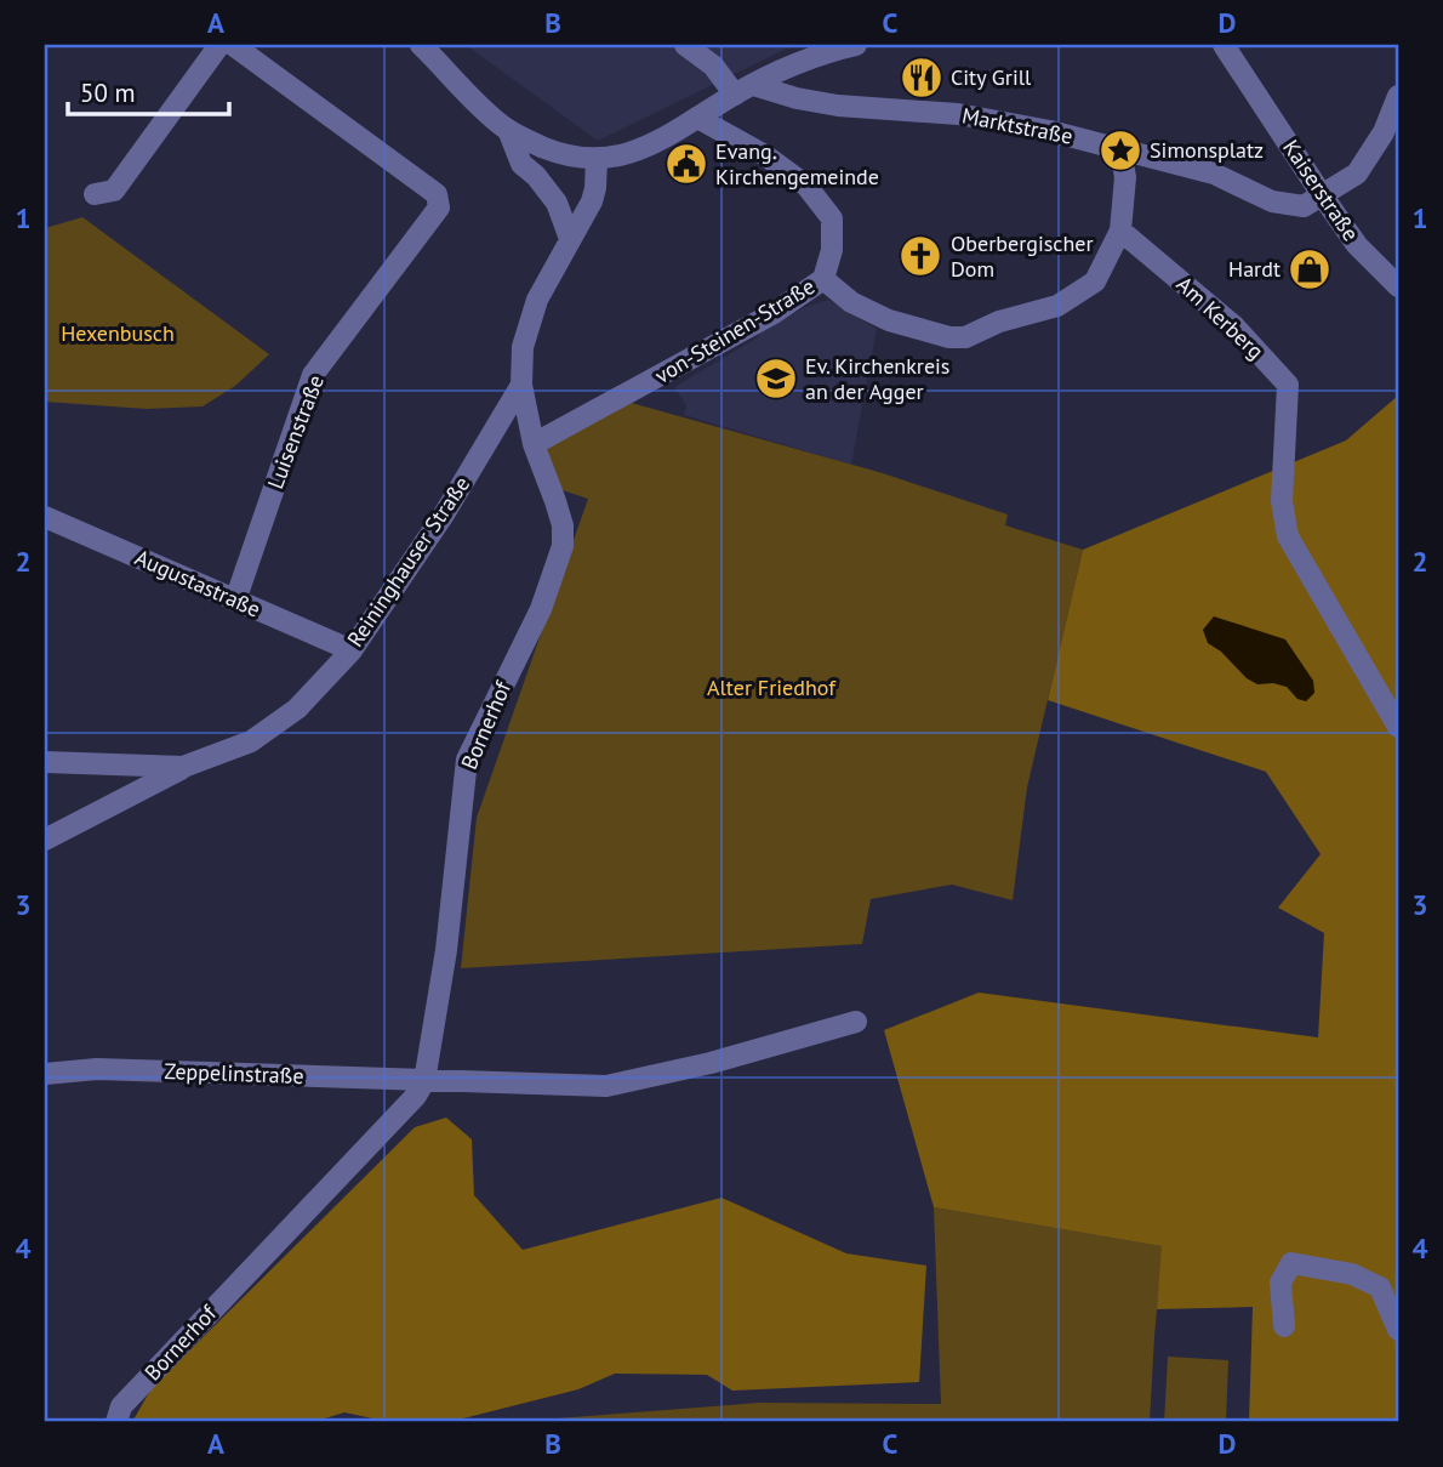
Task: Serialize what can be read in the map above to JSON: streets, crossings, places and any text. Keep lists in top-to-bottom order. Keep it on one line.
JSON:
{"streets":{"street":["Marktstraße","Kaiserstraße","Am Kerberg","von-Steinen-Straße","Luisenstraße","Reininghauser Straße","Augustastraße","Bornerhof","Zeppelinstraße"]},"crossings":[["Marktstraße","Kaiserstraße"],["von-Steinen-Straße","Bornerhof"],["Luisenstraße","Augustastraße"],["Reininghauser Straße","Augustastraße"],["Reininghauser Straße","Bornerhof"],["Bornerhof","Zeppelinstraße"]],"parks":["Hexenbusch","Alter Friedhof"],"places":{"restaurant":["City Grill"],"place":["Simonsplatz"],"public building":["Evang. Kirchengemeinde"],"church":["Oberbergischer Dom"],"shop":["Hardt"],"school or university":["Ev. Kirchenkreis an der Agger"]},"scale_bar":"50 m","grid":{"columns":["A","B","C","D"],"rows":["1","2","3","4"]}}
